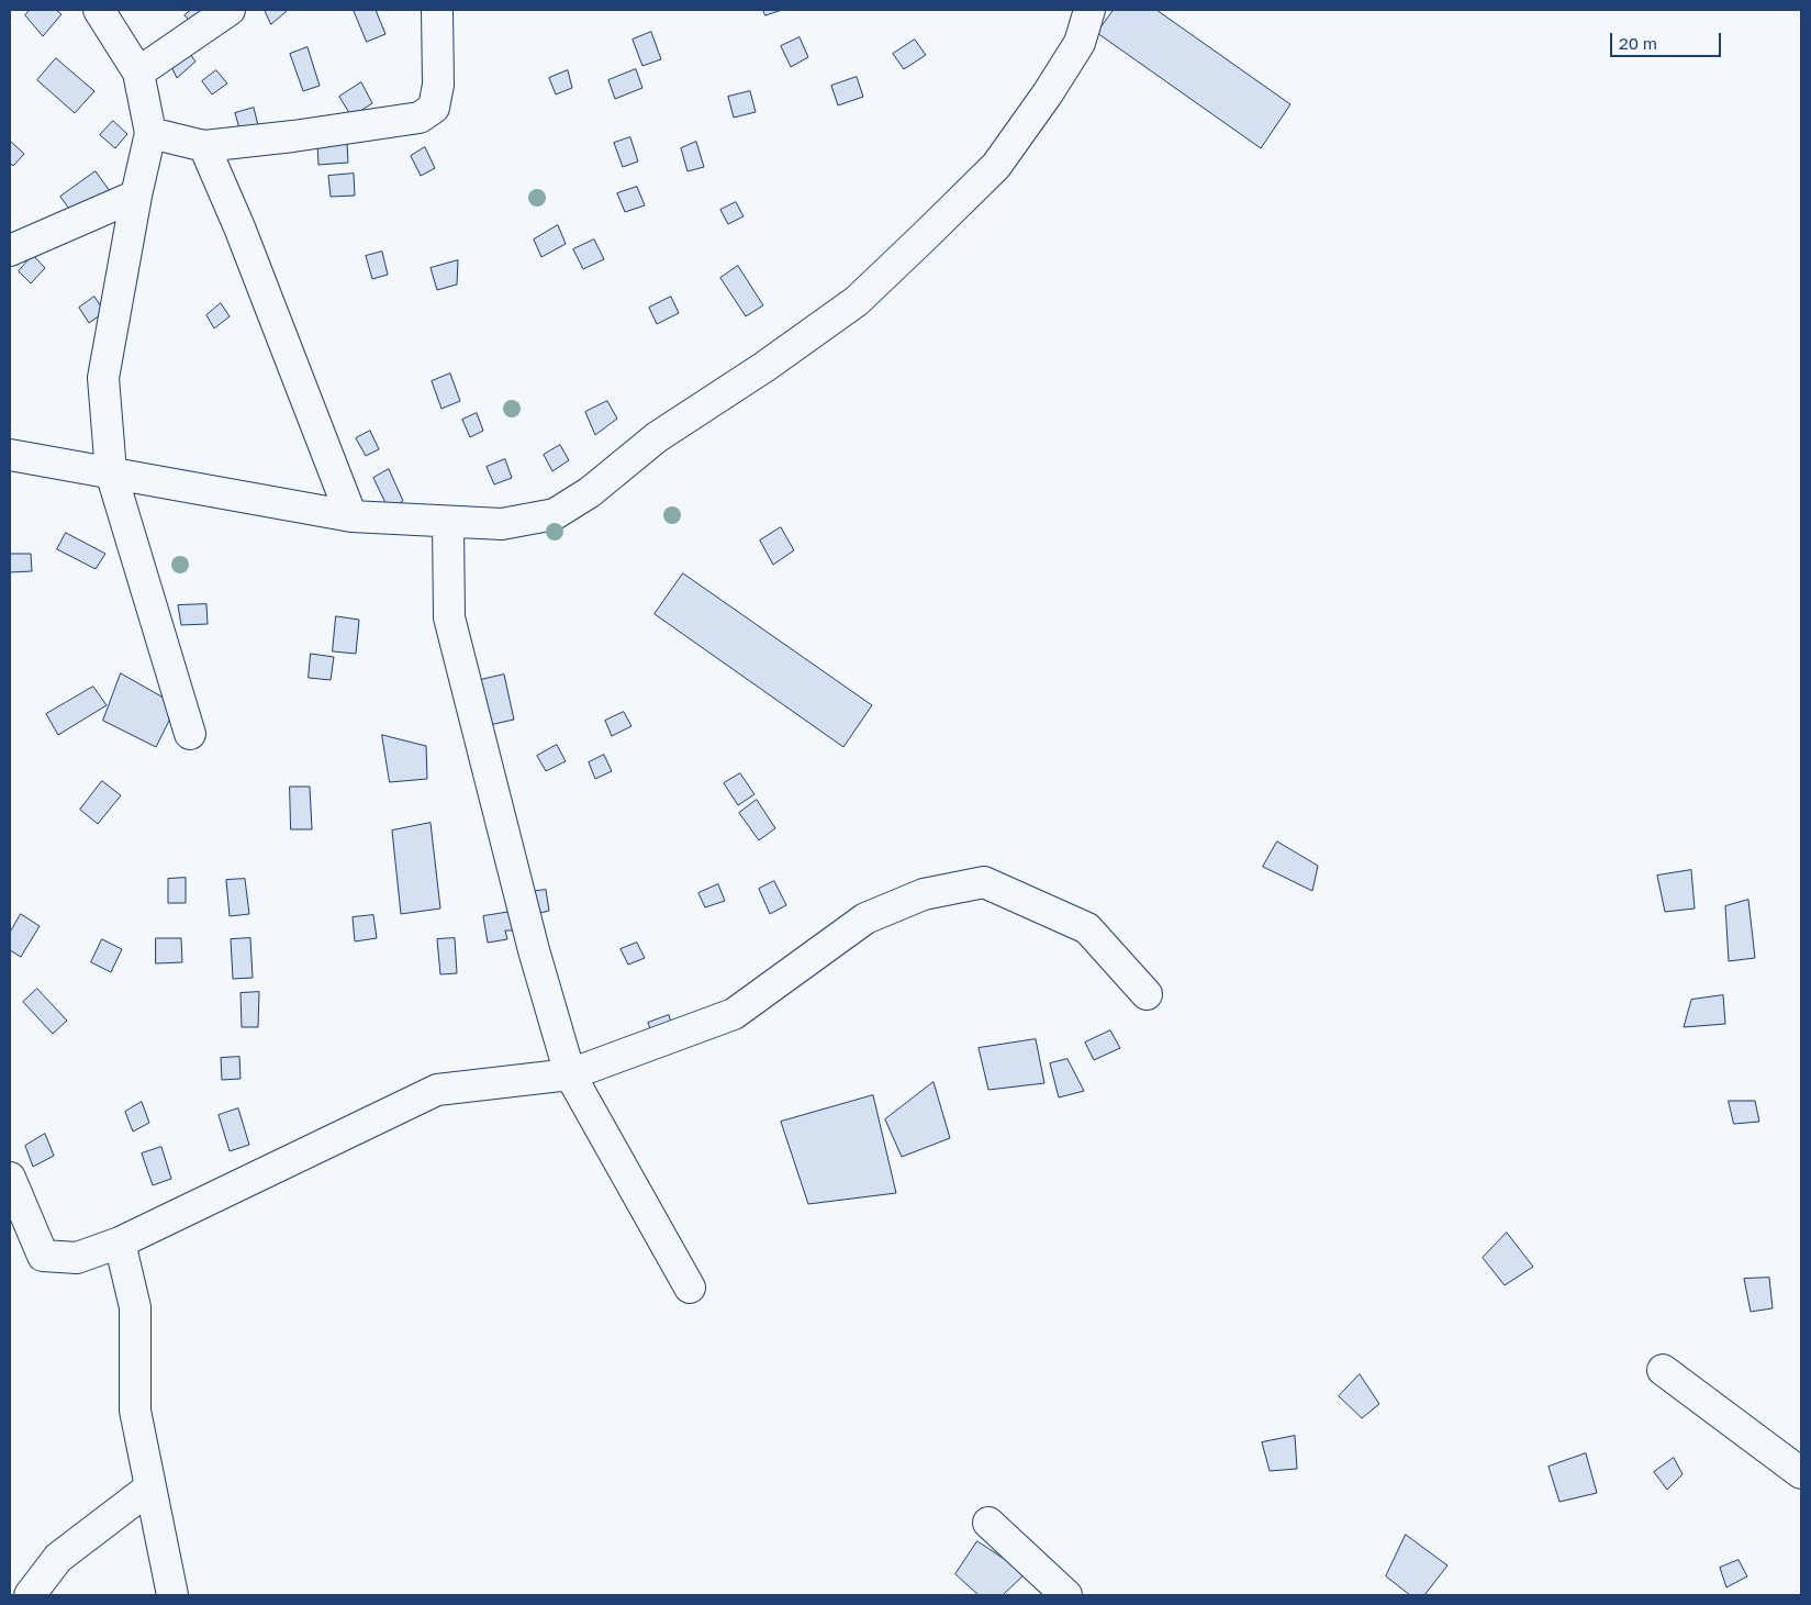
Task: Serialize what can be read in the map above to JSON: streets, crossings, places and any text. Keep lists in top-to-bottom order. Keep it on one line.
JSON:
{"scale_bar":"20 m"}
